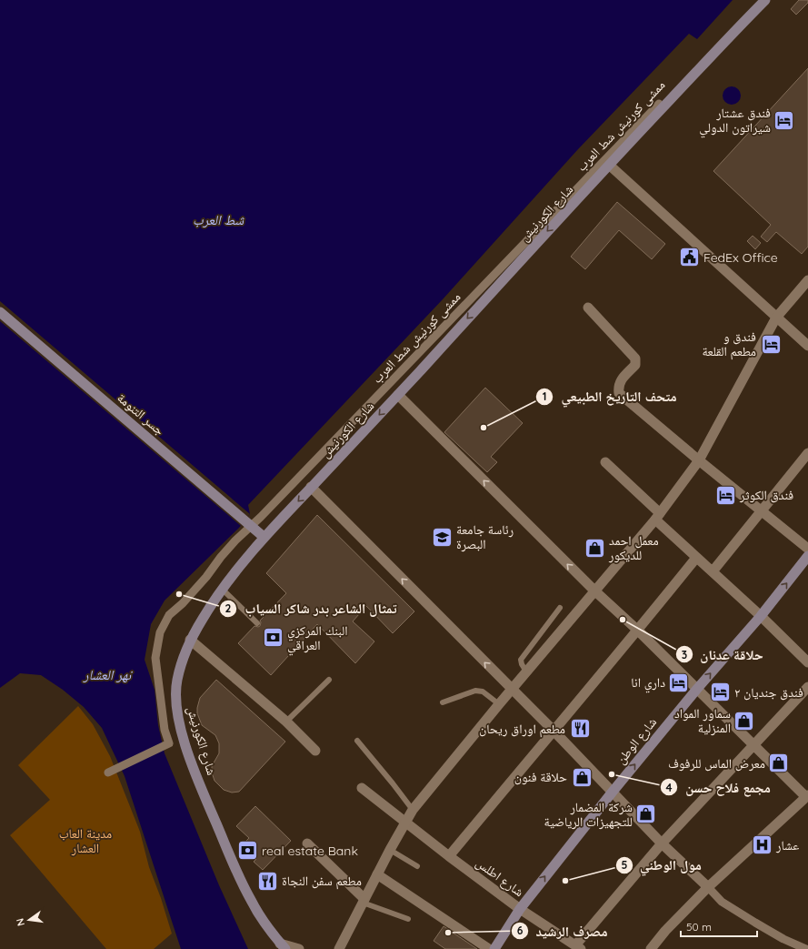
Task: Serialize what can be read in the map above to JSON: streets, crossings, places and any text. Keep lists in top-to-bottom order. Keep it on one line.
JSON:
{"streets":{"main road":["شارع الكورنيش","جسر التنومة","شارع الوطن"],"street":["ممشى كورنيش شط العرب","شارع اطلس"]},"crossings":[["شارع الكورنيش","جسر التنومة"],["شارع الوطن","شارع اطلس"]],"one_way":["شارع الكورنيش","شارع الوطن"],"water":["شط العرب","نهر العشار"],"parks":["مدينة العاب العشار"],"places":{"hotel":["فندق عشتار شيراتون الدولي","فندق و مطعم القلعة","فندق الكوثر","داري انا","فندق جنديان ٢"],"public building":["FedEx Office"],"other":["متحف التاريخ الطبيعي","تمثال الشاعر بدر شاكر السياب","حلاقة عدنان","مجمع فلاح حسن","مول الوطني","مصرف الرشيد"],"school or university":["رئاسة جامعة البصرة"],"shop":["معمل احمد للديكور","سماور المواد المنزلية","معرض الماس للرفوف","حلاقة فنون","شركة المضمار للتجهيزات الرياضية"],"bank":["البنك المركزي العراقي","real estate Bank"],"restaurant":["مطعم اوراق ريحان","مطعم سفن النجاة"],"hospital":["عشار"]},"scale_bar":"50 m","north":"left"}
